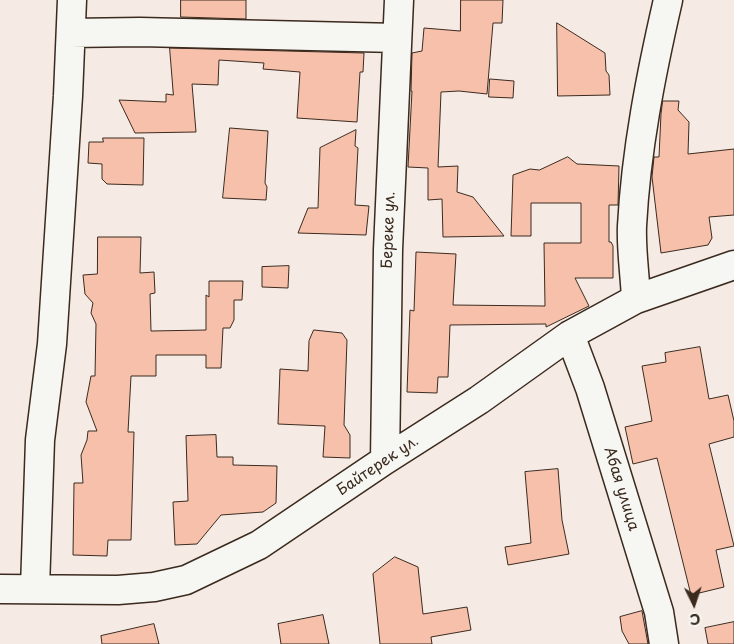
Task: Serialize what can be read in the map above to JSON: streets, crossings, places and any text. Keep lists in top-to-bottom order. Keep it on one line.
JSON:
{"streets":{"street":["Береке ул.","Байтерек ул.","Абая улица"]},"crossings":[["Береке ул.","Байтерек ул."],["Байтерек ул.","Абая улица"]],"north":"bottom"}
